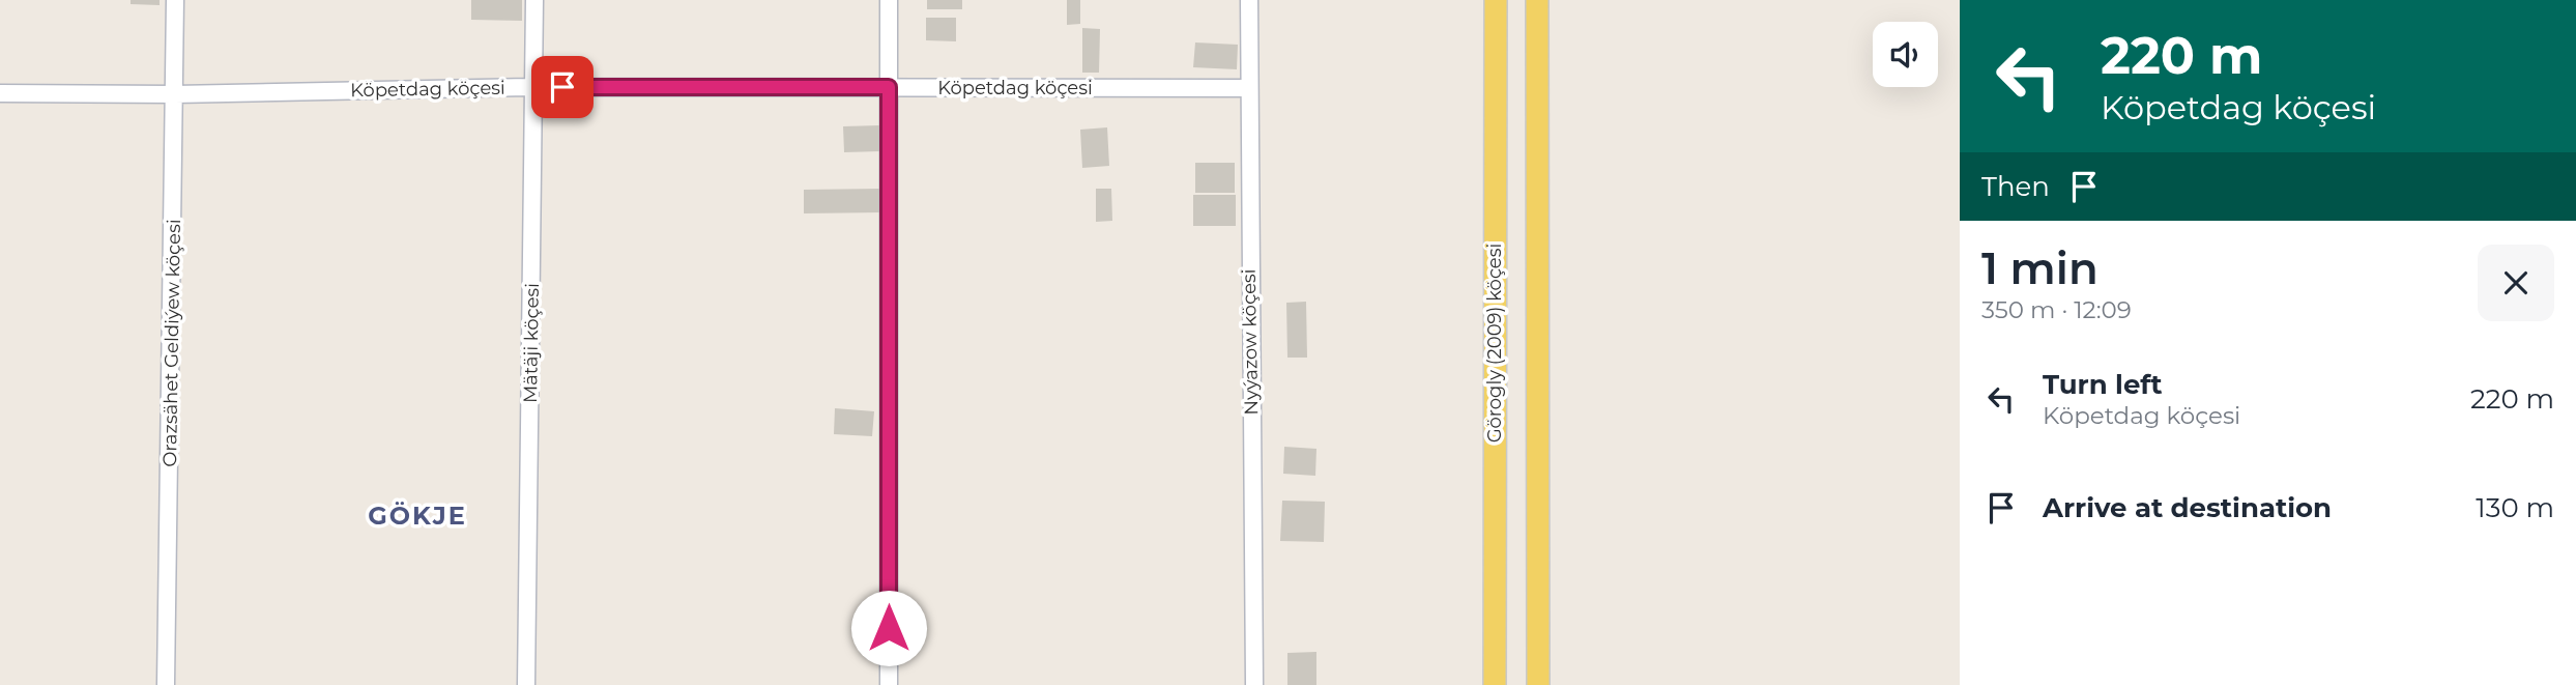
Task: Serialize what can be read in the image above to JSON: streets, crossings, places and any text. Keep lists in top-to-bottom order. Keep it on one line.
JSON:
{"streets":{"main road":["Görogly (2009) köçesi"],"street":["Köpetdag köçesi","Nyýazow köçesi","Orazsähet Geldiýew köçesi","Mätäji köçesi"]},"crossings":[["Köpetdag köçesi","Nyýazow köçesi"],["Köpetdag köçesi","Orazsähet Geldiýew köçesi"],["Köpetdag köçesi","Mätäji köçesi"]],"districts":["GÖKJE"],"page":{"turn":["220 m","Köpetdag köçesi"],"then":"Then","heading":["1 min","350 m · 12:09"],"list":[{"name":"Turn left","note":"Köpetdag köçesi","value":"220 m"},{"name":"Arrive at destination","value":"130 m"}]}}
